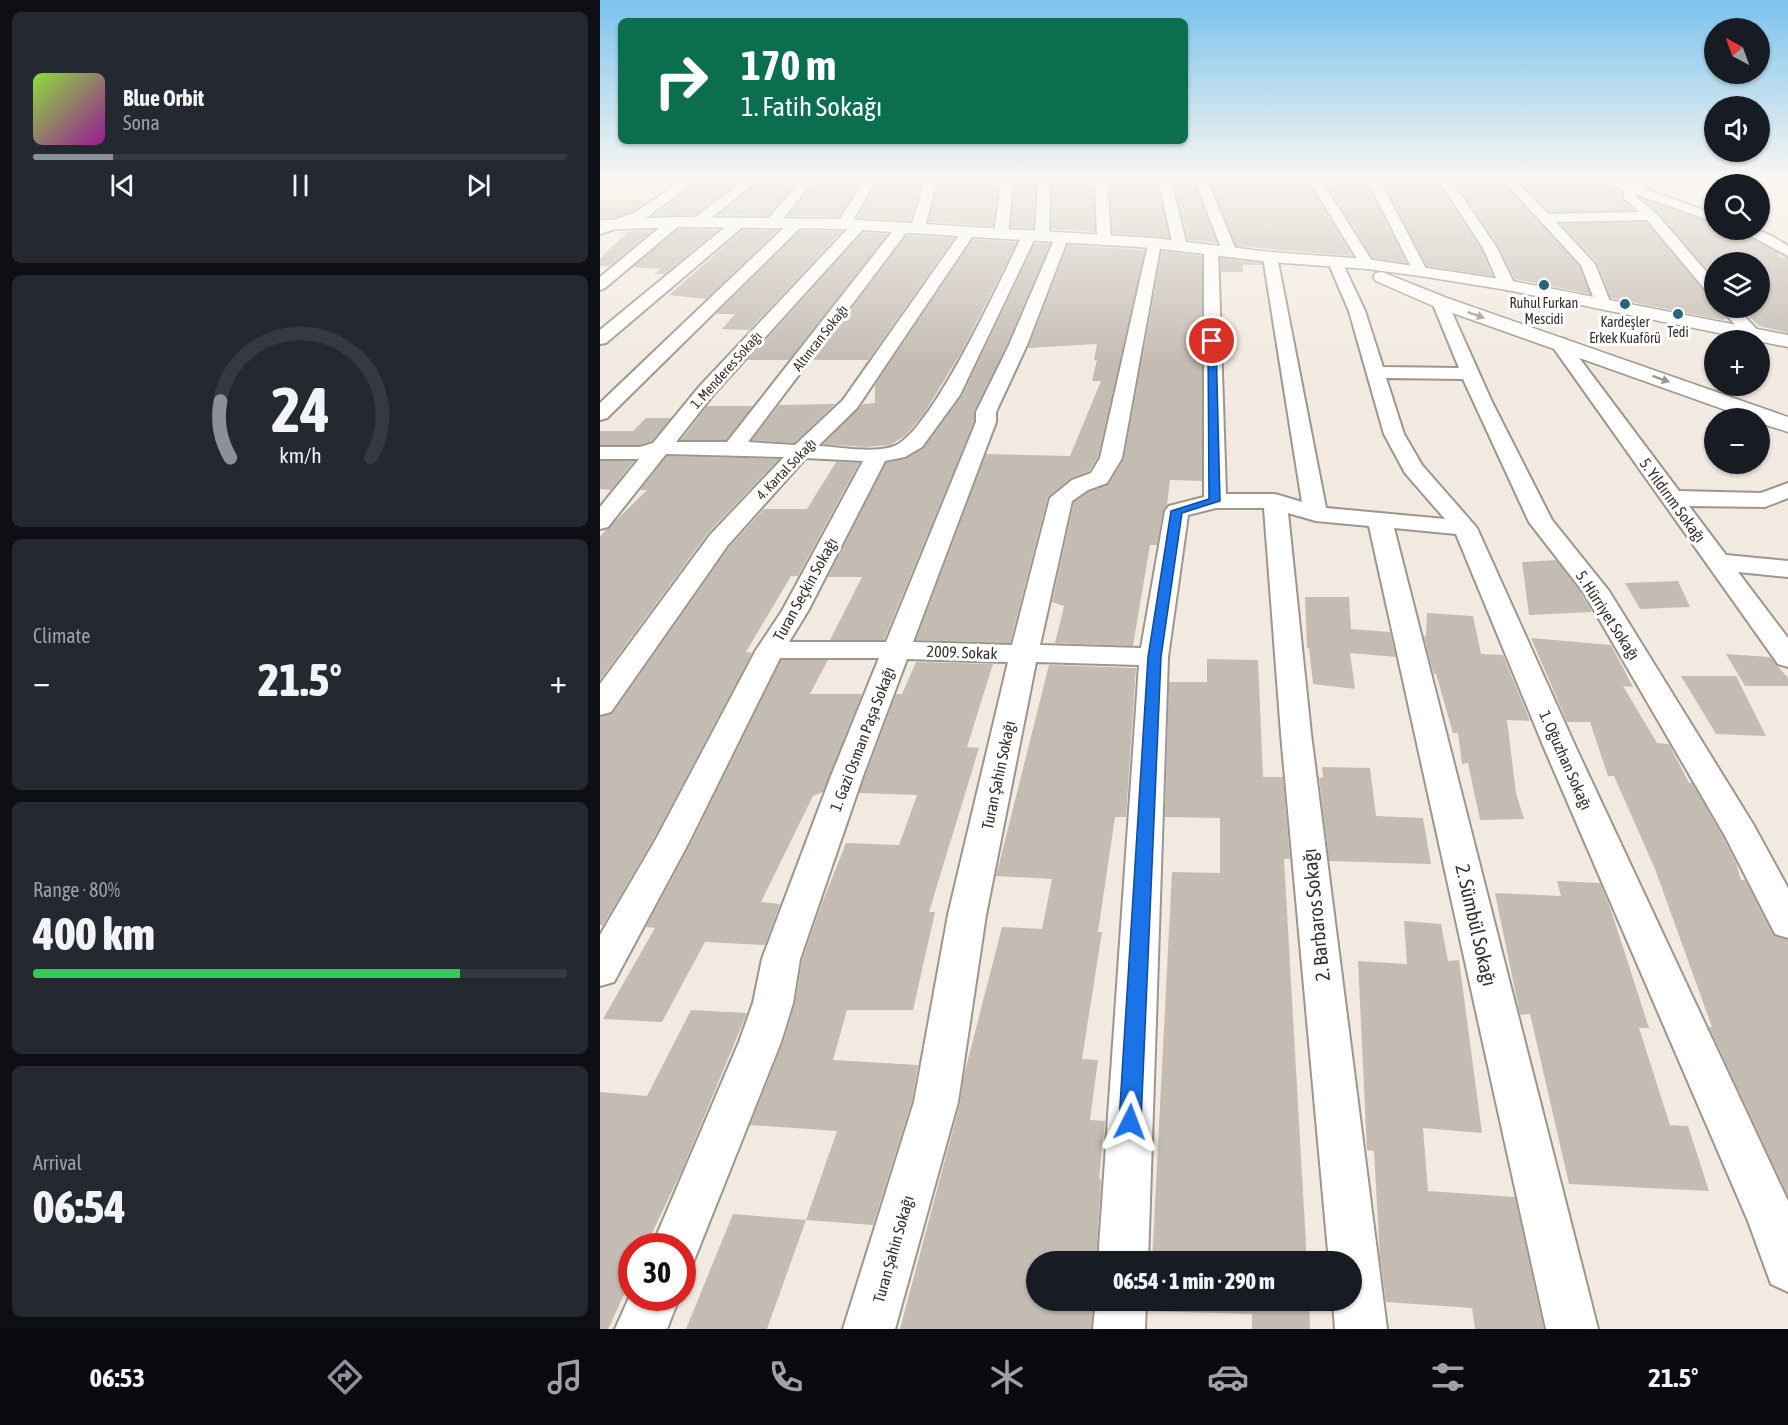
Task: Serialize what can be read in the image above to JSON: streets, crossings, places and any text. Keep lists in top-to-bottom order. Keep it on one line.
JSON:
{"streets":{"street":["Altıncan Sokağı","1. Menderes Sokağı","4. Kartal Sokağı","5. Yıldırım Sokağı","Turan Seçkin Sokağı","5. Hürriyet Sokağı","2009. Sokak","1. Gazi Osman Paşa Sokağı","1. Oğuzhan Sokağı","Turan Şahin Sokağı","2. Barbaros Sokağı","2. Sümbül Sokağı"]},"crossings":[["Turan Seçkin Sokağı","2009. Sokak"],["2009. Sokak","1. Gazi Osman Paşa Sokağı"],["2009. Sokak","Turan Şahin Sokağı"]],"places":["Ruhul Furkan Mescidi","Kardeşler Erkek Kuaförü","Tedi"],"north":"top left","page":{"map_buttons":["+","−"],"turn":["170 m","1. Fatih Sokağı"],"song":["Blue Orbit","Sona"],"tile":["Climate",["Range · 80%","400 km"],["Arrival","06:54"]],"heat":["−","21.5°","+"],"limit":"30","trip":"06:54 · 1 min · 290 m","tabs":["06:53","21.5°"],"gauge":["24","km/h"]}}
